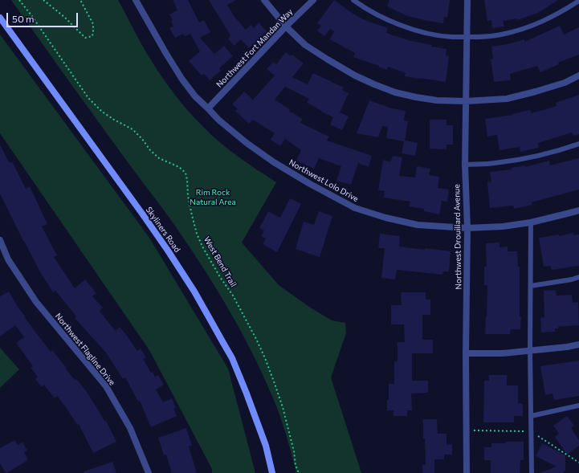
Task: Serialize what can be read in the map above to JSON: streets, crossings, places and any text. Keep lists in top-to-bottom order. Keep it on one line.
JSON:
{"streets":{"street":["Northwest Fort Mandan Way","Northwest Lolo Drive","Skyliners Road","Northwest Drouillard Avenue","Northwest Flagline Drive"],"path":["West Bend Trail"]},"crossings":[["Northwest Fort Mandan Way","Northwest Lolo Drive"],["Northwest Lolo Drive","Northwest Drouillard Avenue"]],"parks":["Rim Rock Natural Area"],"scale_bar":"50 m"}
